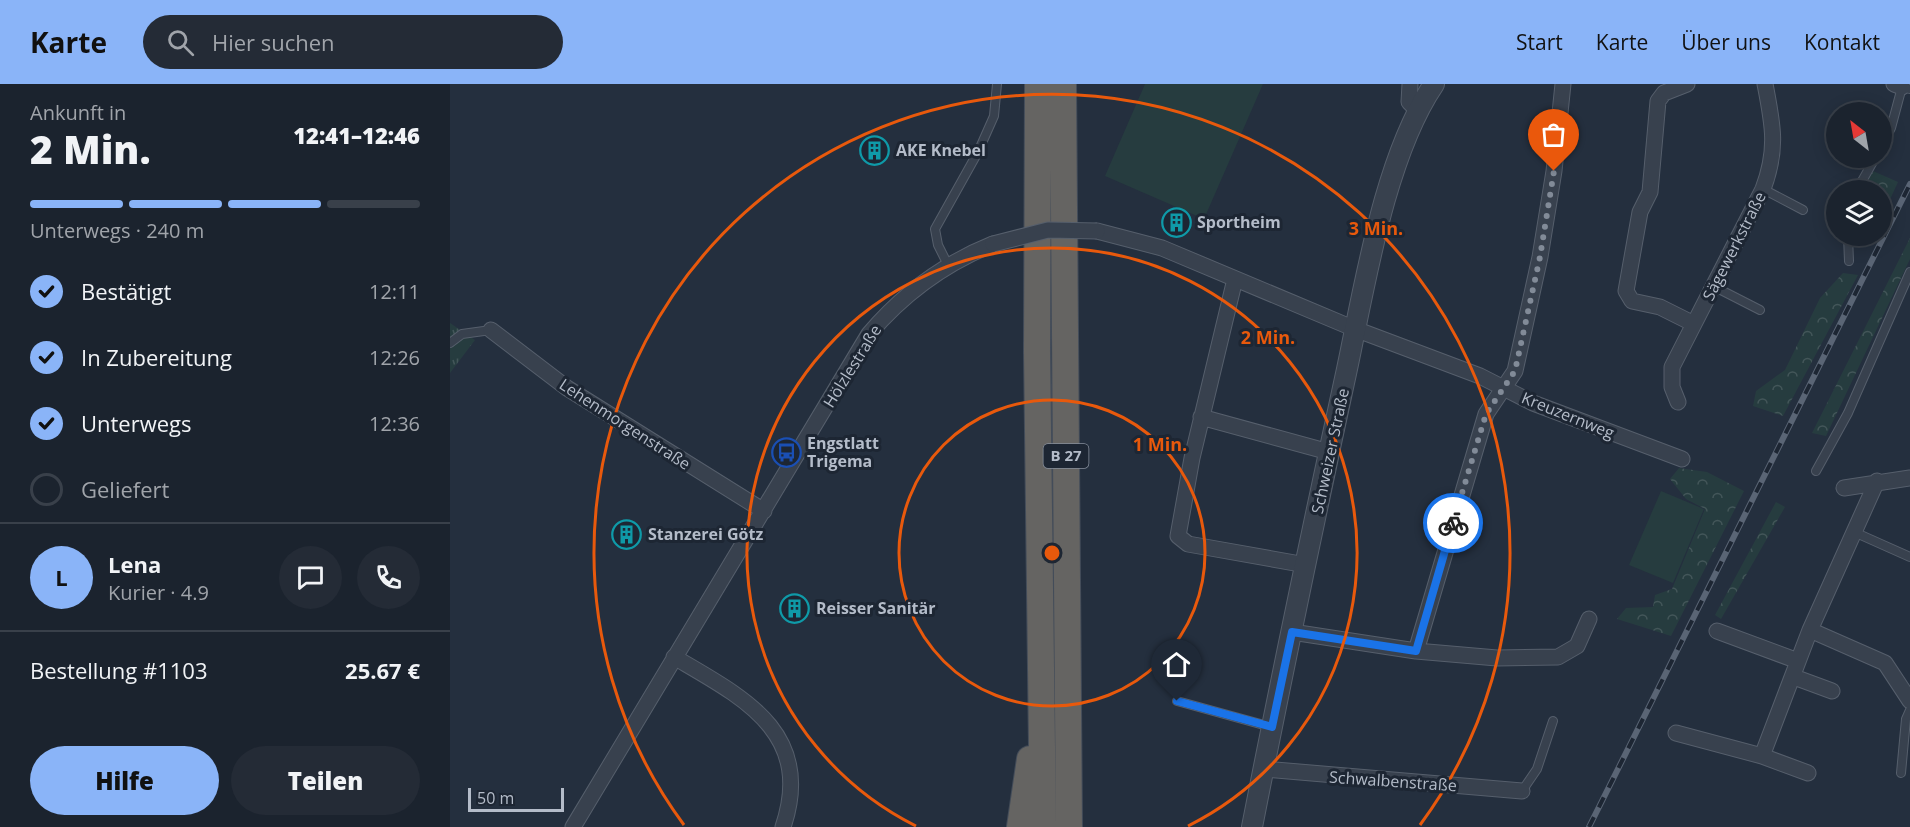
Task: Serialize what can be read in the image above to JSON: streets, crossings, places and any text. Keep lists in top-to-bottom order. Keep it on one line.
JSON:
{"streets":{"highway":["B 27"],"street":["Sägewerkstraße","Hölzlestraße","Kreuzernweg","Lehenmorgenstraße","Schweizer Straße","Schwalbenstraße"]},"crossings":[["Hölzlestraße","Kreuzernweg"],["Hölzlestraße","Lehenmorgenstraße"],["Hölzlestraße","Schweizer Straße"],["Kreuzernweg","Schweizer Straße"],["Schweizer Straße","Schwalbenstraße"]],"places":{"building":["AKE Knebel","Sportheim","Stanzerei Götz","Reisser Sanitär"],"bus stop":["Engstlatt Trigema"]},"scale_bar":"50 m","north":"top left","page":{"header":"Karte","search":"Hier suchen","nav":["Start","Karte","Über uns","Kontakt"],"heading":["2 Min.","Ankunft in","12:41–12:46"],"panel":["Lena","Kurier · 4.9","Bestellung #1103","25.67 €"],"bar":"Unterwegs · 240 m","list":[["Bestätigt","12:11"],["In Zubereitung","12:26"],["Unterwegs","12:36"],"Geliefert"],"round":"L","buttons":["Hilfe","Teilen"],"scale":"50 m"},"rings":["3 Min.","2 Min.","1 Min."]}
